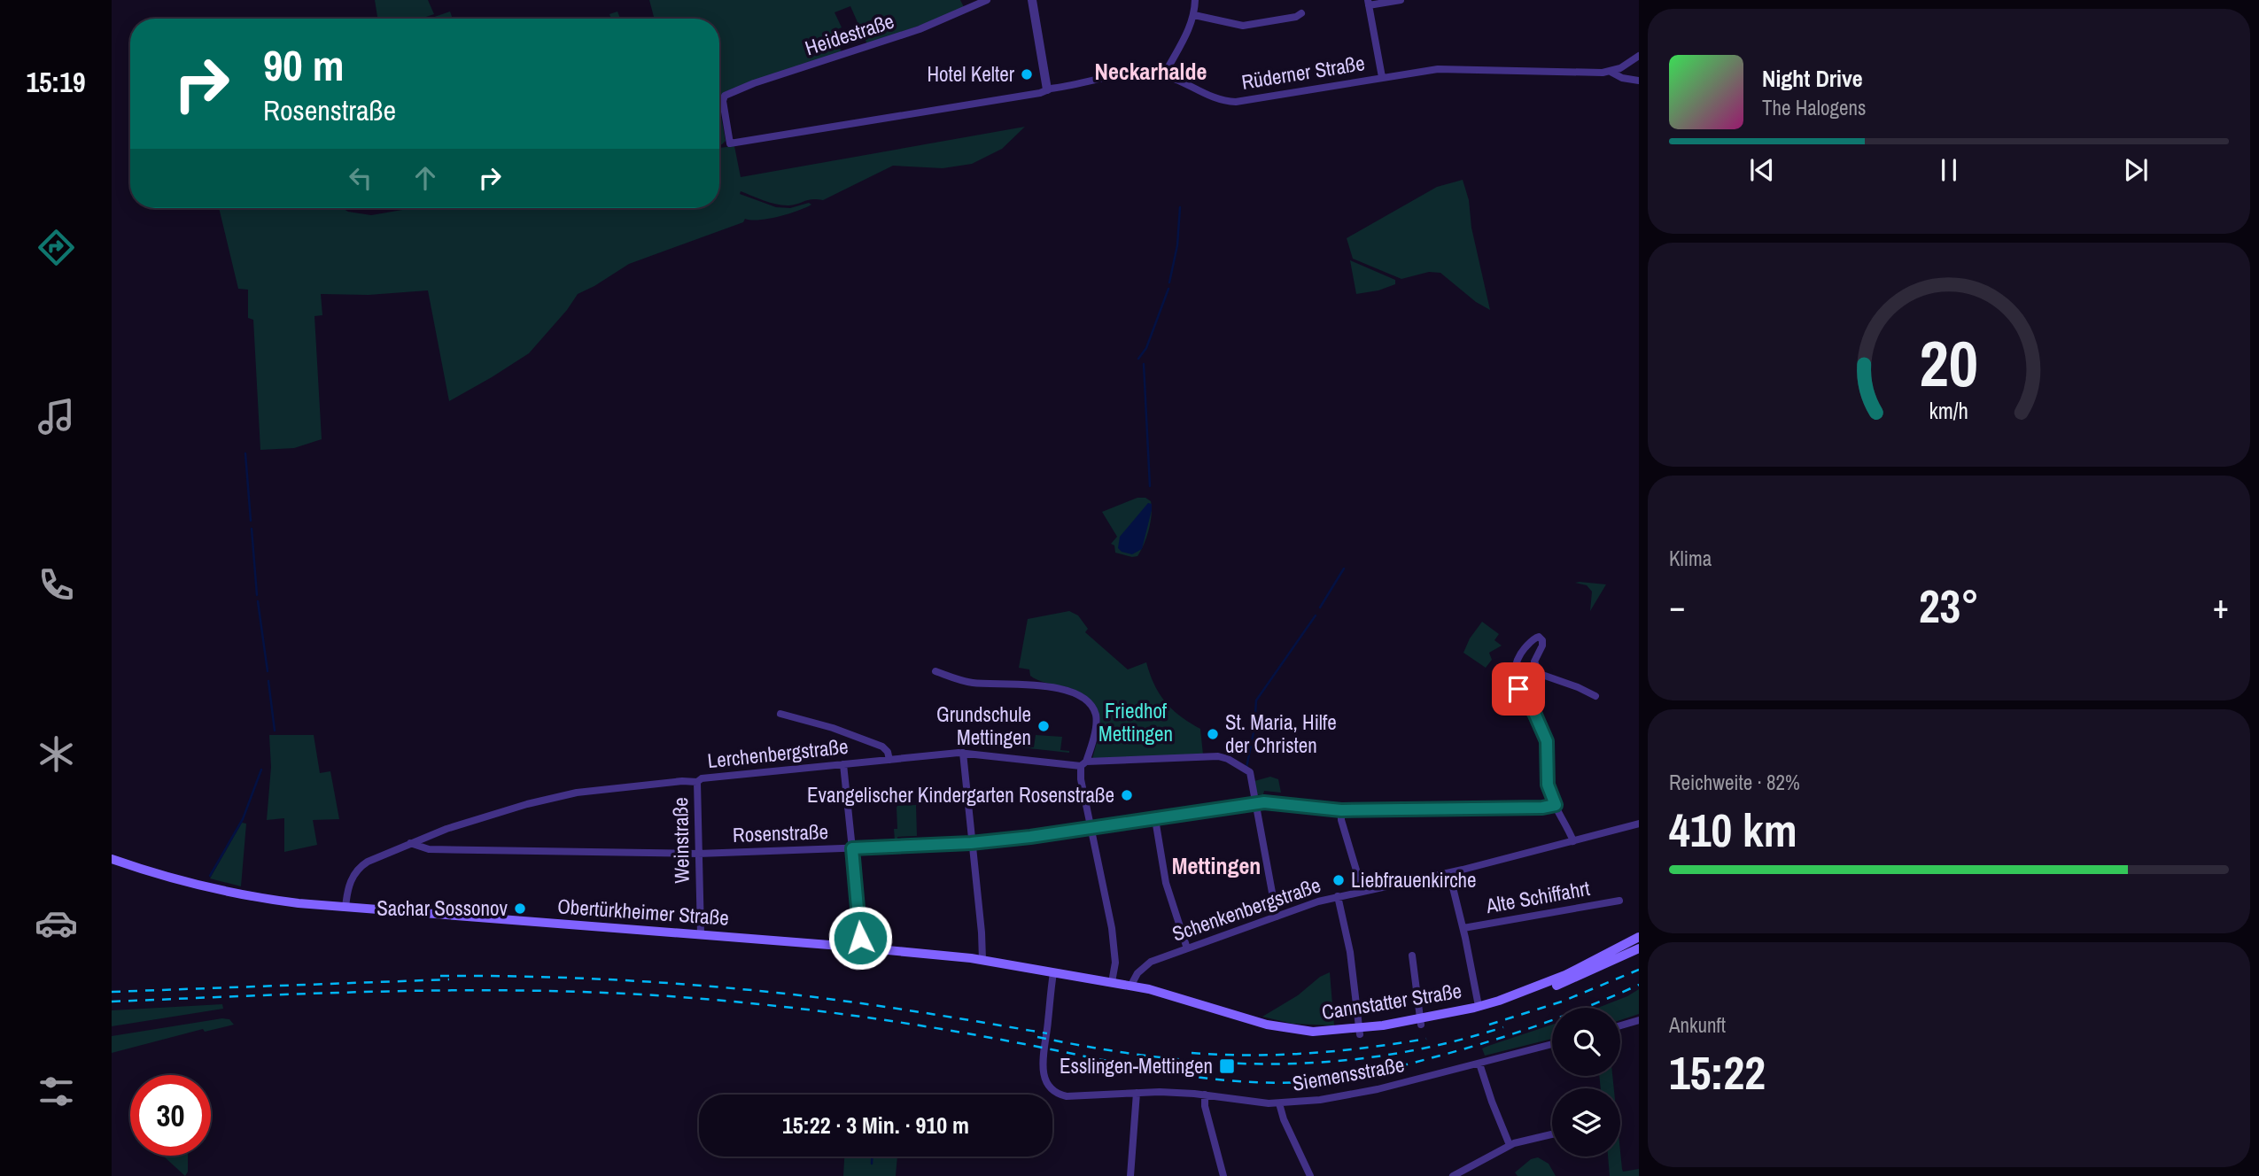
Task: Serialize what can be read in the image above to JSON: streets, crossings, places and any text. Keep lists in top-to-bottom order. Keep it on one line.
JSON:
{"streets":{"main road":["Obertürkheimer Straße","Cannstatter Straße"],"street":["Heidestraße","Rüderner Straße","Lerchenbergstraße","Rosenstraße","Weinstraße","Alte Schiffahrt","Schenkenbergstraße","Siemensstraße"]},"crossings":[["Heidestraße","Rüderner Straße"],["Lerchenbergstraße","Rosenstraße"],["Lerchenbergstraße","Weinstraße"],["Lerchenbergstraße","Obertürkheimer Straße"],["Rosenstraße","Weinstraße"],["Weinstraße","Obertürkheimer Straße"],["Schenkenbergstraße","Cannstatter Straße"],["Obertürkheimer Straße","Cannstatter Straße"],["Obertürkheimer Straße","Siemensstraße"]],"districts":["Neckarhalde","Mettingen"],"parks":["Friedhof Mettingen"],"places":{"other":["Hotel Kelter","Grundschule Mettingen","St. Maria, Hilfe der Christen","Evangelischer Kindergarten Rosenstraße","Liebfrauenkirche","Sachar Sossonov"],"transit":["Esslingen-Mettingen"]},"page":{"tabs":"15:19","turn":["90 m","Rosenstraße"],"song":["Night Drive","The Halogens"],"tile":["Klima",["Reichweite · 82%","410 km"],["Ankunft","15:22"]],"heat":["−","23°","+"],"limit":"30","trip":"15:22 · 3 Min. · 910 m","gauge":["20","km/h"]}}
